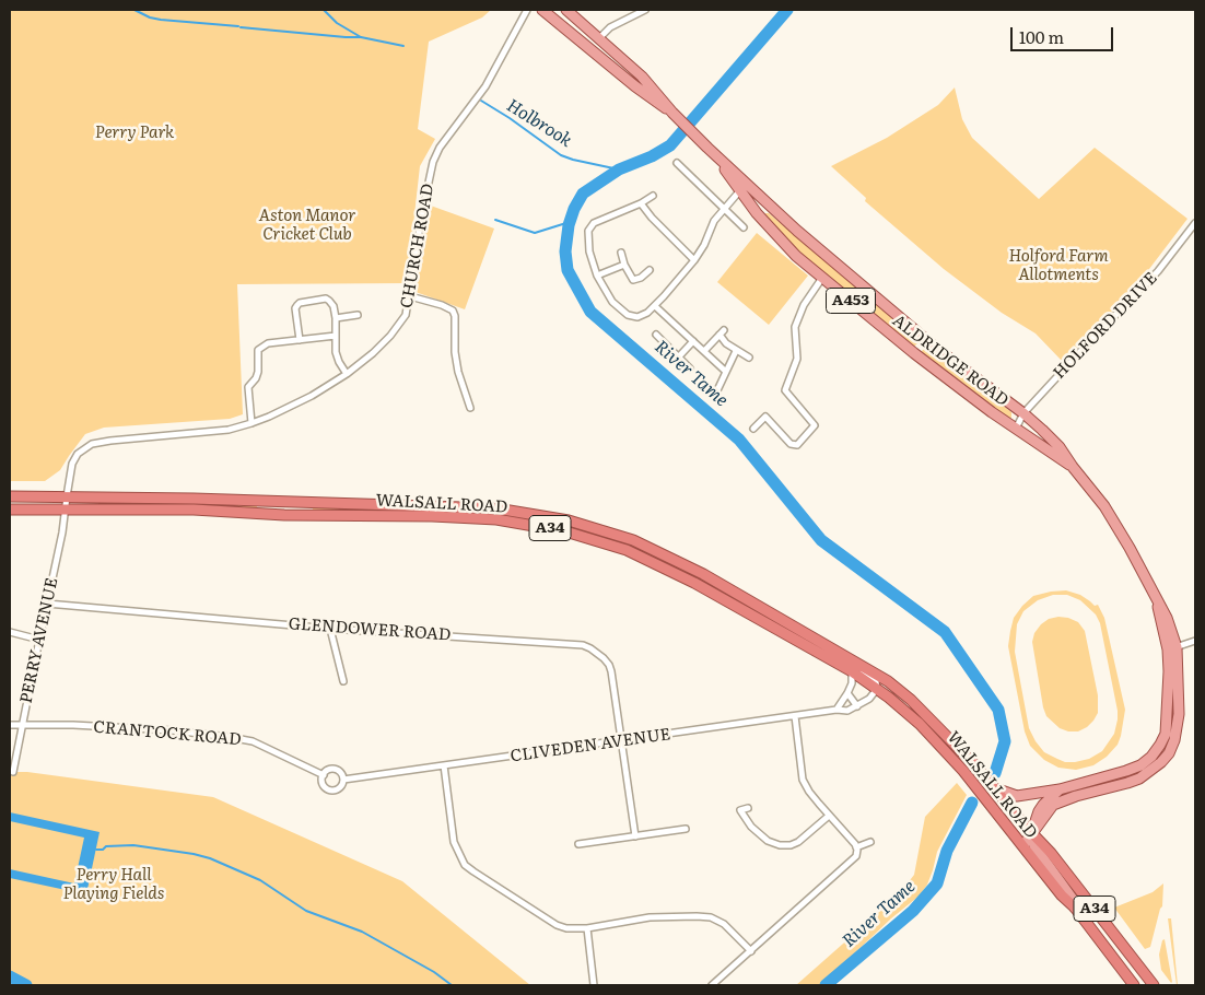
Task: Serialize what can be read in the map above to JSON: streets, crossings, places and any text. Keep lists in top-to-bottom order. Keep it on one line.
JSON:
{"streets":{"highway":["WALSALL ROAD","A34"],"main road":["A453","ALDRIDGE ROAD"],"street":["CHURCH ROAD","HOLFORD DRIVE","GLENDOWER ROAD","PERRY AVENUE","CRANTOCK ROAD","CLIVEDEN AVENUE"]},"crossings":[["CHURCH ROAD","WALSALL ROAD"],["HOLFORD DRIVE","ALDRIDGE ROAD"],["ALDRIDGE ROAD","WALSALL ROAD"],["WALSALL ROAD","PERRY AVENUE"],["GLENDOWER ROAD","PERRY AVENUE"],["GLENDOWER ROAD","CLIVEDEN AVENUE"],["PERRY AVENUE","CRANTOCK ROAD"],["CRANTOCK ROAD","CLIVEDEN AVENUE"]],"water":["Holbrook","River Tame"],"parks":["Perry Park","Aston Manor Cricket Club","Holford Farm Allotments","Perry Hall Playing Fields"],"scale_bar":"100 m"}
